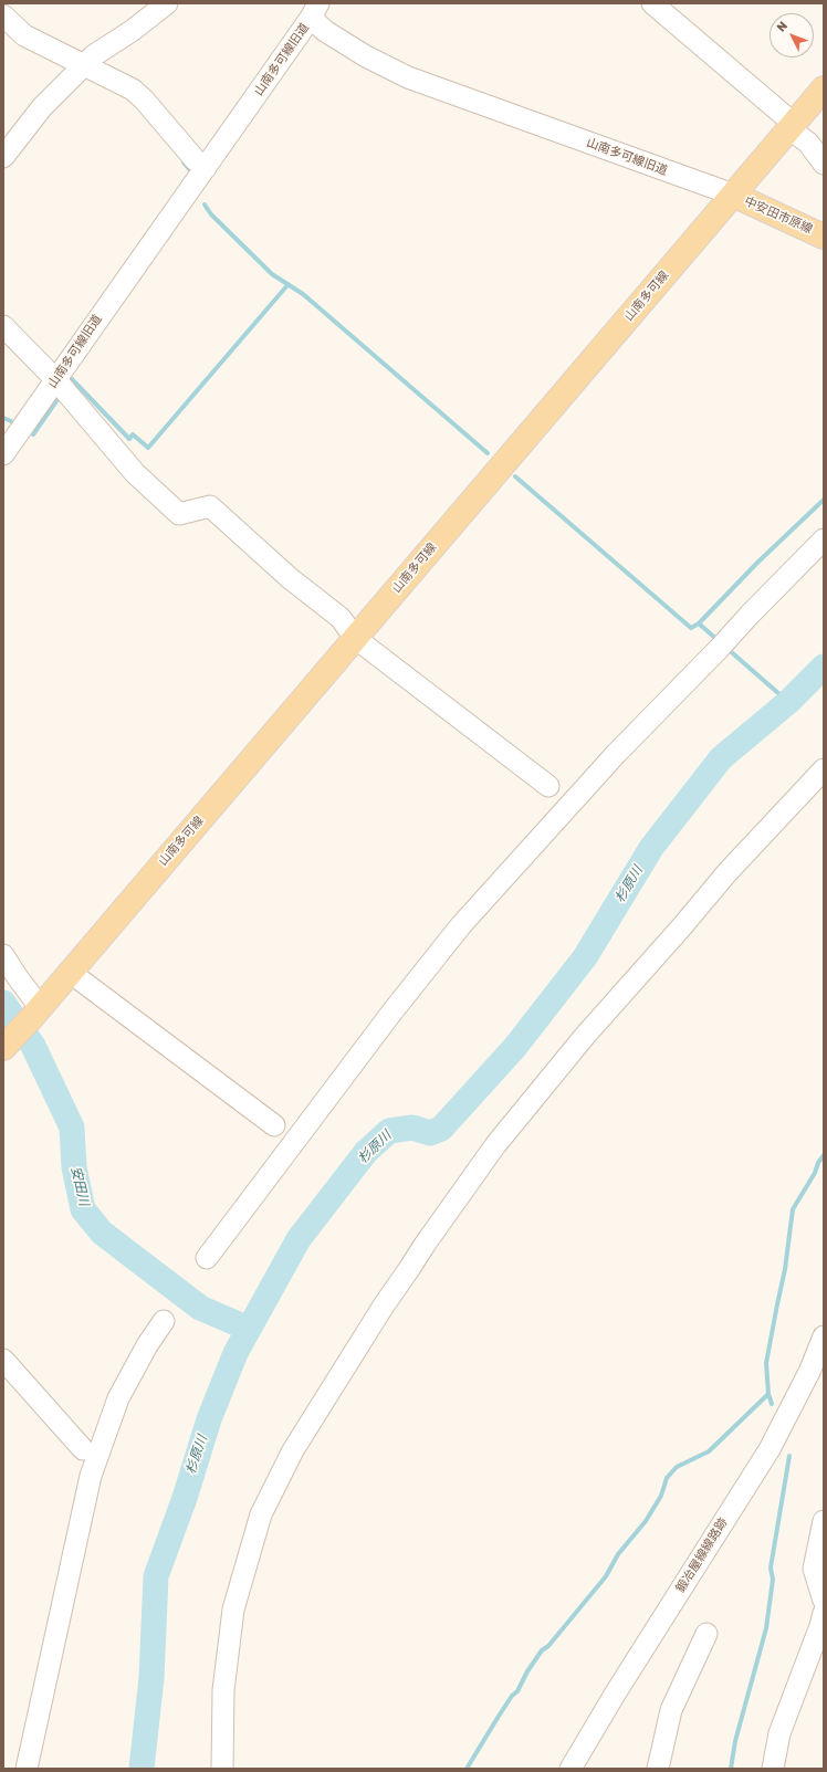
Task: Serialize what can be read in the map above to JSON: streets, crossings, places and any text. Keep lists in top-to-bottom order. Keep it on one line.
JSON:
{"streets":{"main road":["中安田市原線","山南多可線"],"street":["山南多可線旧道","鍛冶屋線線路跡"]},"crossings":[["山南多可線旧道","中安田市原線"],["山南多可線旧道","山南多可線"],["中安田市原線","山南多可線"]],"water":["杉原川","安田川"],"north":"top left"}
